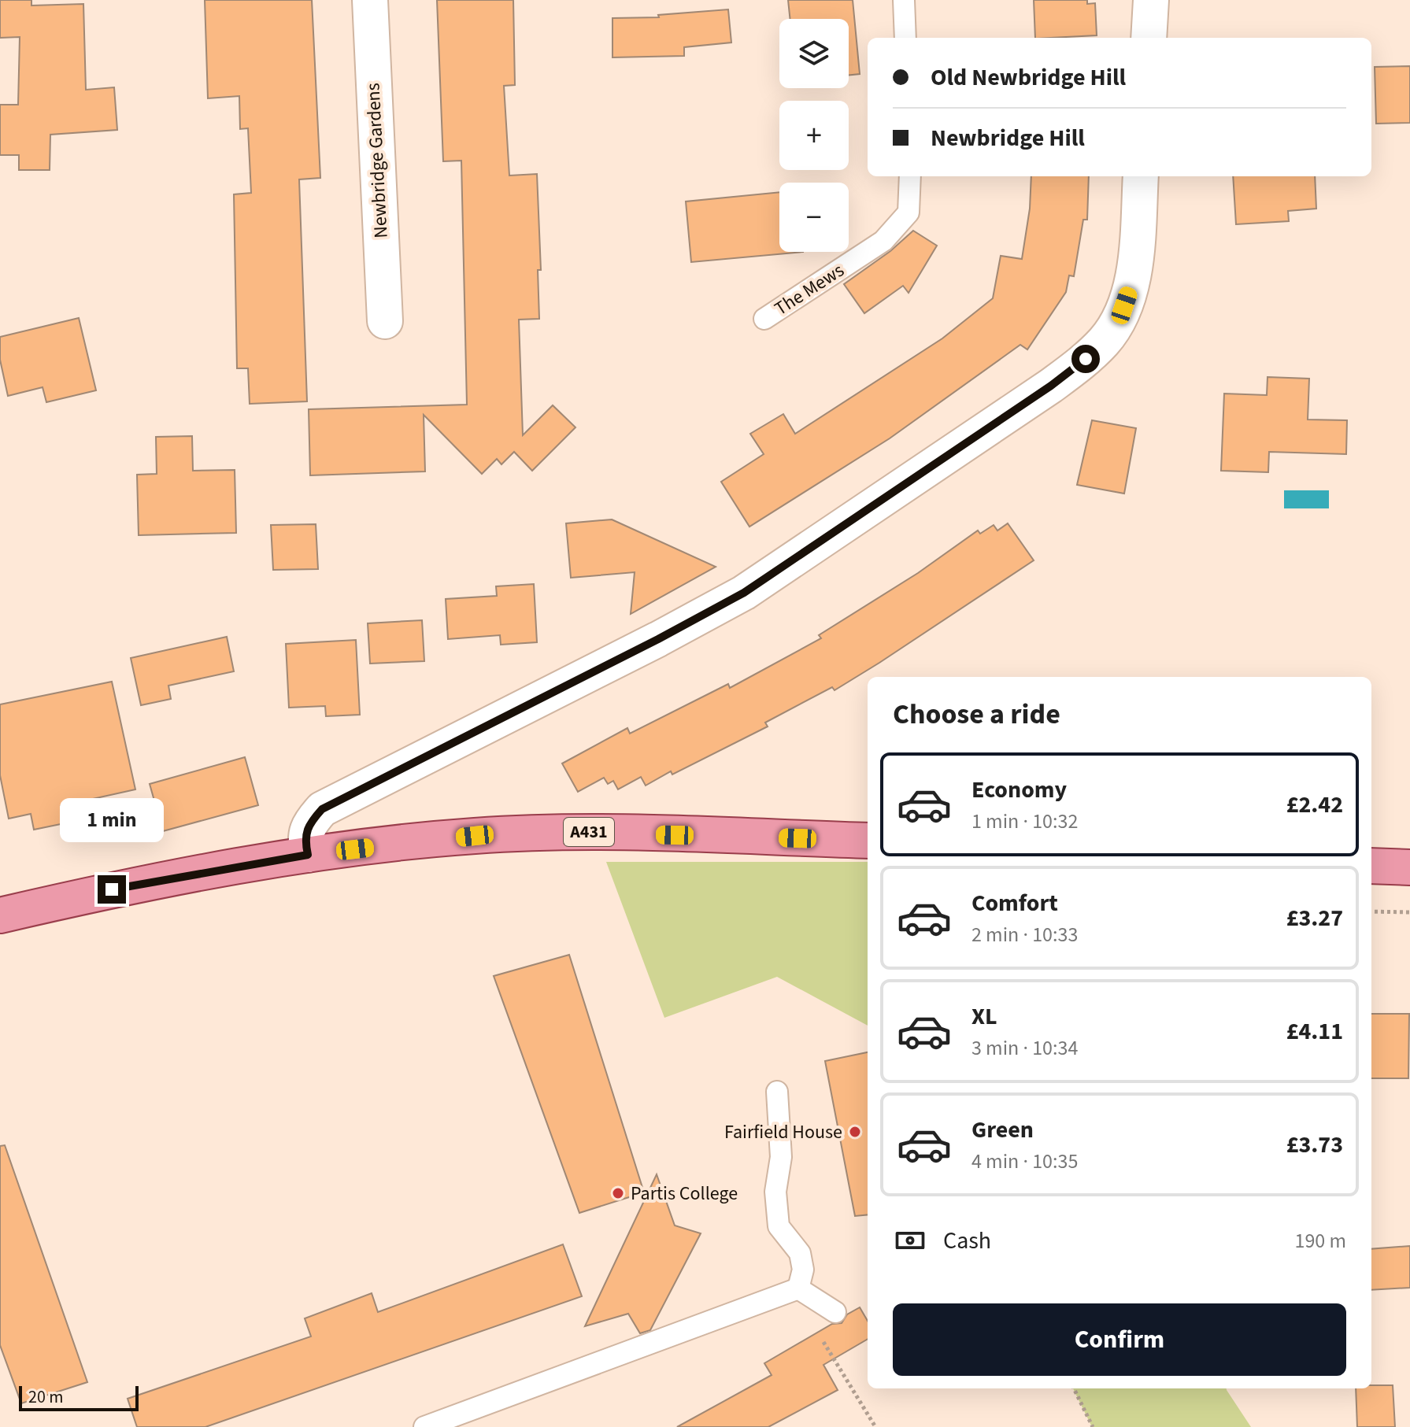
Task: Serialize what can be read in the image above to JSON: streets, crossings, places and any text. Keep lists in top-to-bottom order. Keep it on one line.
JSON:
{"streets":{"main road":["A431"],"street":["Newbridge Gardens"],"lane":["The Mews"]},"places":["Fairfield House","Partis College"],"scale_bar":"20 m","page":{"map_buttons":["+","−"],"banner":["Old Newbridge Hill","Newbridge Hill"],"heading":"Choose a ride","list":[{"name":"Economy","note":"1 min · 10:32","value":"£2.42"},{"name":"Comfort","note":"2 min · 10:33","value":"£3.27"},{"name":"XL","note":"3 min · 10:34","value":"£4.11"},{"name":"Green","note":"4 min · 10:35","value":"£3.73"}],"bubble":"1 min","pay":["Cash","190 m"],"buttons":"Confirm","scale":"20 m"}}
